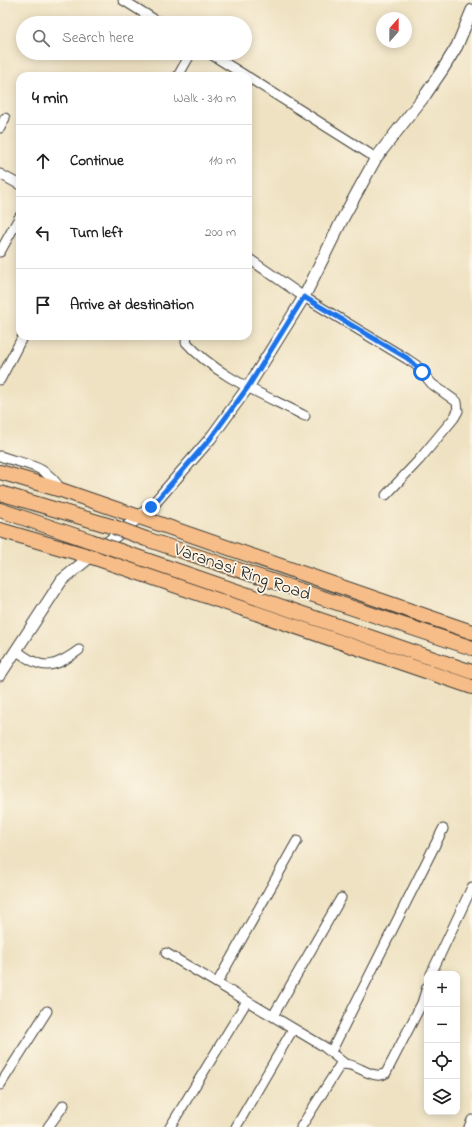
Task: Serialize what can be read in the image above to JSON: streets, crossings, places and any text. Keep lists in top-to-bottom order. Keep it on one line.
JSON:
{"streets":{"highway":["Varanasi Ring Road"]},"north":"top","page":{"search":"Search here","heading":["4 min","Walk · 310 m"],"list":[["Continue","110 m"],["Turn left","200 m"],"Arrive at destination"],"map_buttons":["+","−"]}}
